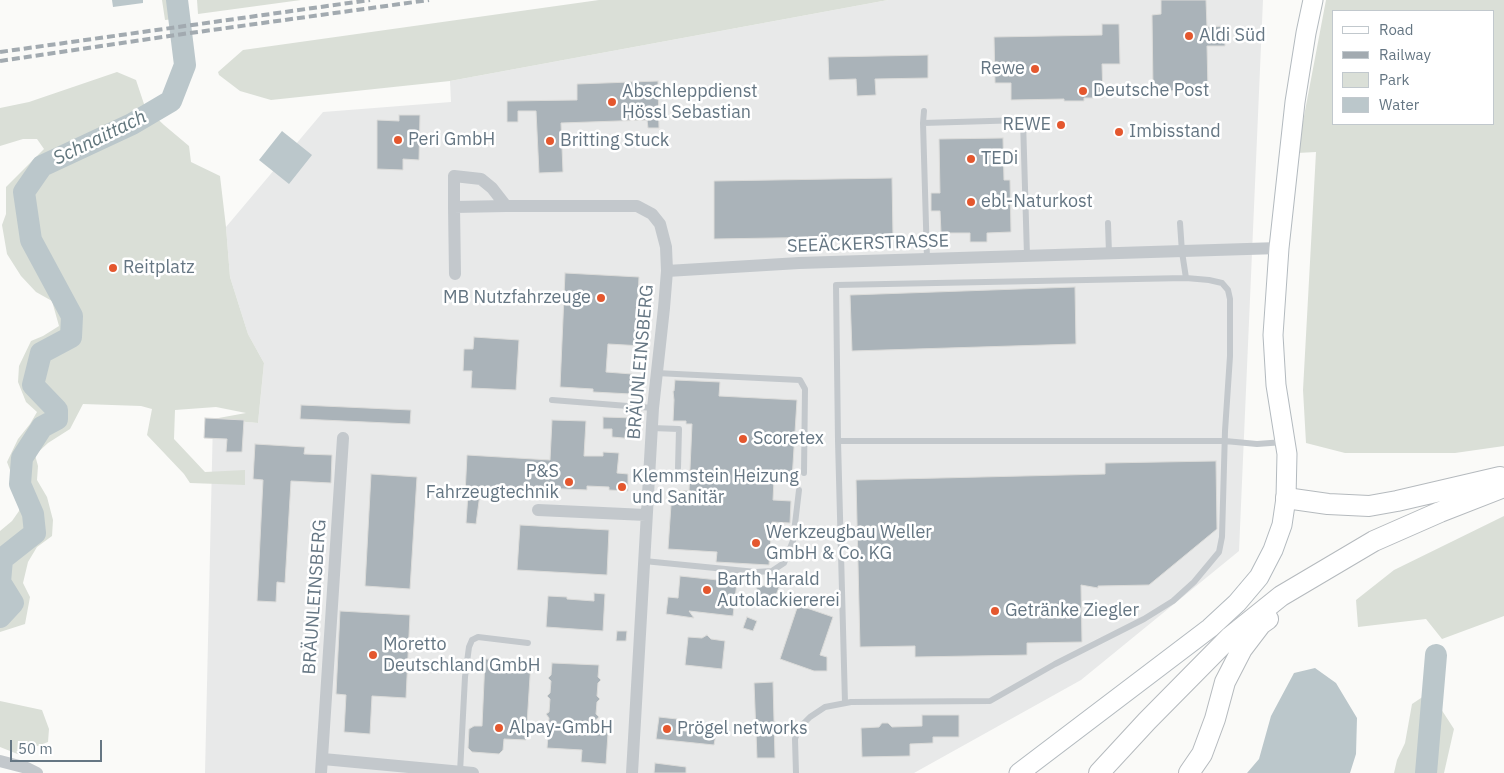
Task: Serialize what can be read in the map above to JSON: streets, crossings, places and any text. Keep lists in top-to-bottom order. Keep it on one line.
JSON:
{"streets":{"street":["SEEÄCKERSTRASSE","BRÄUNLEINSBERG"]},"crossings":[["SEEÄCKERSTRASSE","BRÄUNLEINSBERG"]],"water":["Schnaittach"],"places":["Aldi Süd","Rewe","Deutsche Post","Abschleppdienst Hössl Sebastian","REWE","Imbisstand","Peri GmbH","Britting Stuck","TEDi","ebl-Naturkost","Reitplatz","MB Nutzfahrzeuge","Scoretex","P&S Fahrzeugtechnik","Klemmstein Heizung und Sanitär","Werkzeugbau Weller GmbH & Co. KG","Barth Harald Autolackiererei","Getränke Ziegler","Moretto Deutschland GmbH","Alpay-GmbH","Prögel networks"],"legend":["Road","Railway","Park","Water"],"scale_bar":"50 m"}
